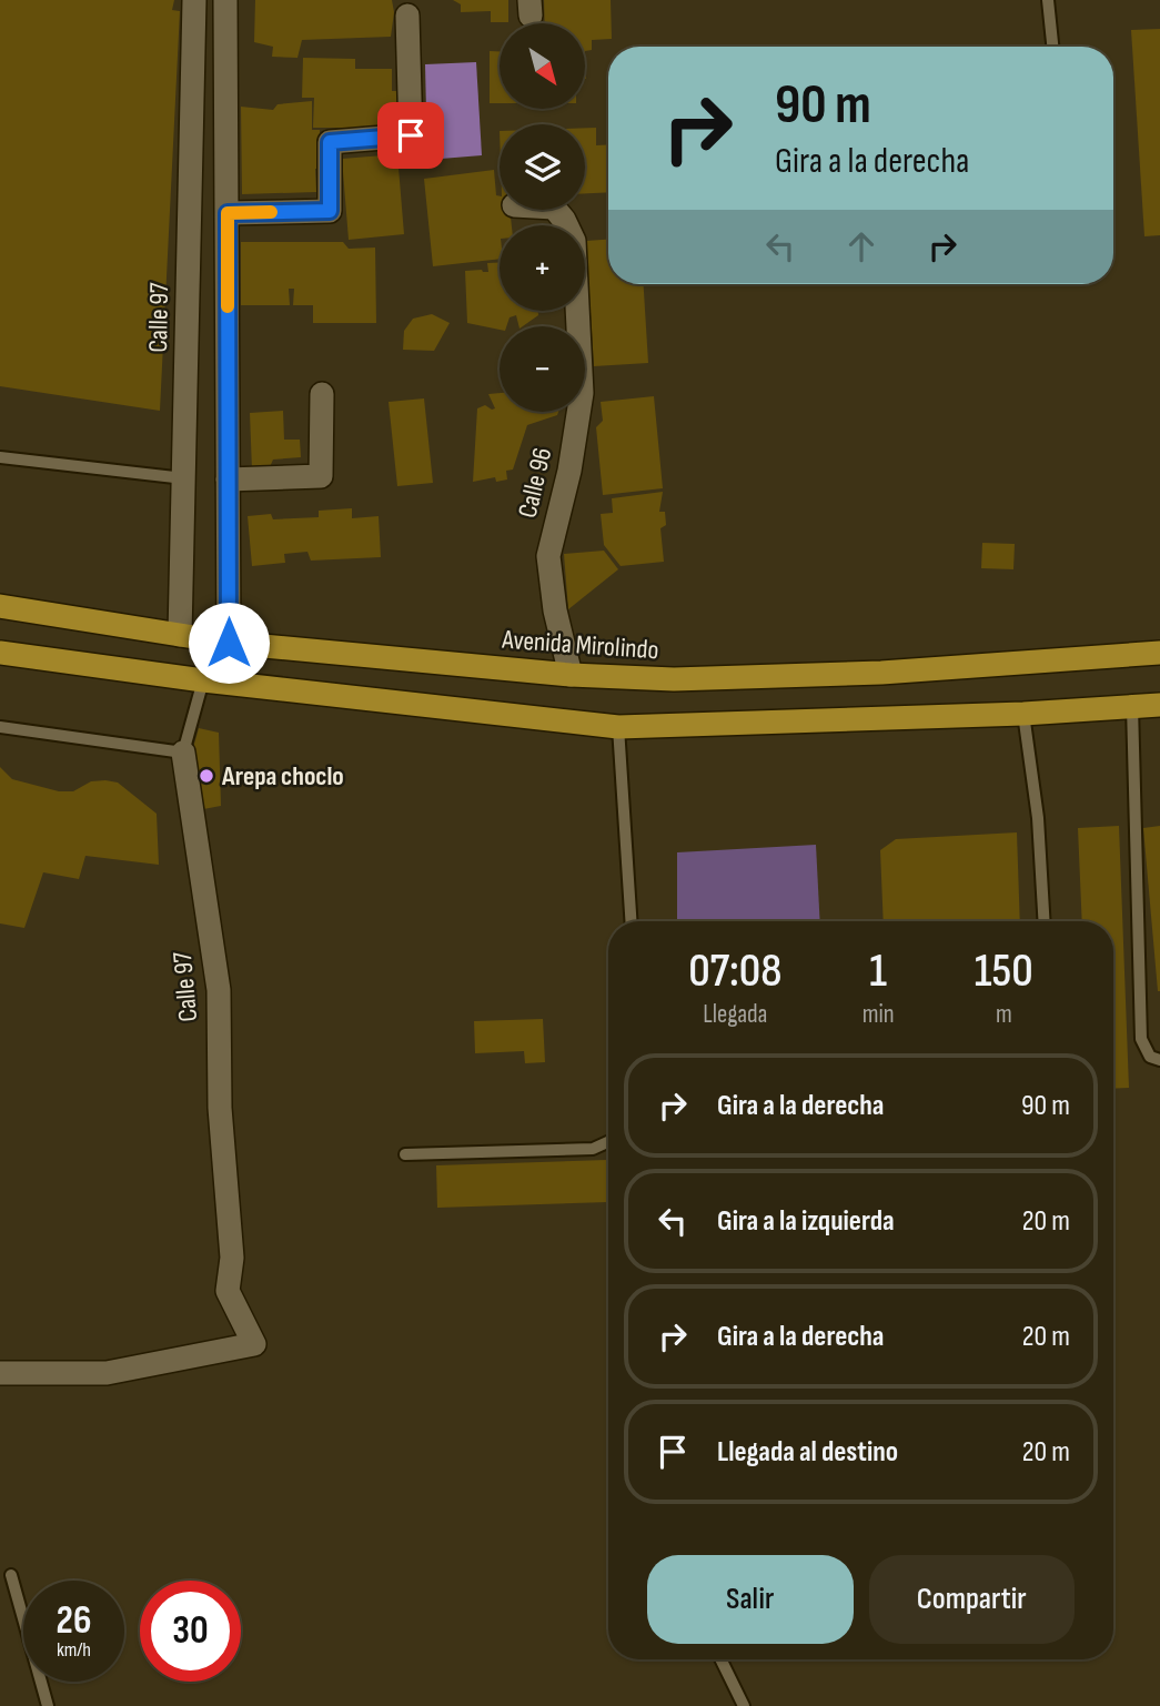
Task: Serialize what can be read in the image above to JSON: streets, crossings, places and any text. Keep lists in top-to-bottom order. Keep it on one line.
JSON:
{"streets":{"main road":["Avenida Mirolindo"],"street":["Calle 97","Calle 96"]},"crossings":[["Calle 97","Avenida Mirolindo"],["Calle 96","Avenida Mirolindo"]],"places":["Arepa choclo"],"north":"bottom right","page":{"map_buttons":["+","−"],"turn":["90 m","Gira a la derecha"],"eta":["07:08","Llegada","1","min","150","m"],"list":[{"name":"Gira a la derecha","value":"90 m"},{"name":"Gira a la izquierda","value":"20 m"},{"name":"Gira a la derecha","value":"20 m"},{"name":"Llegada al destino","value":"20 m"}],"buttons":["Salir","Compartir"],"speed":"26 km/h","limit":"30"}}
